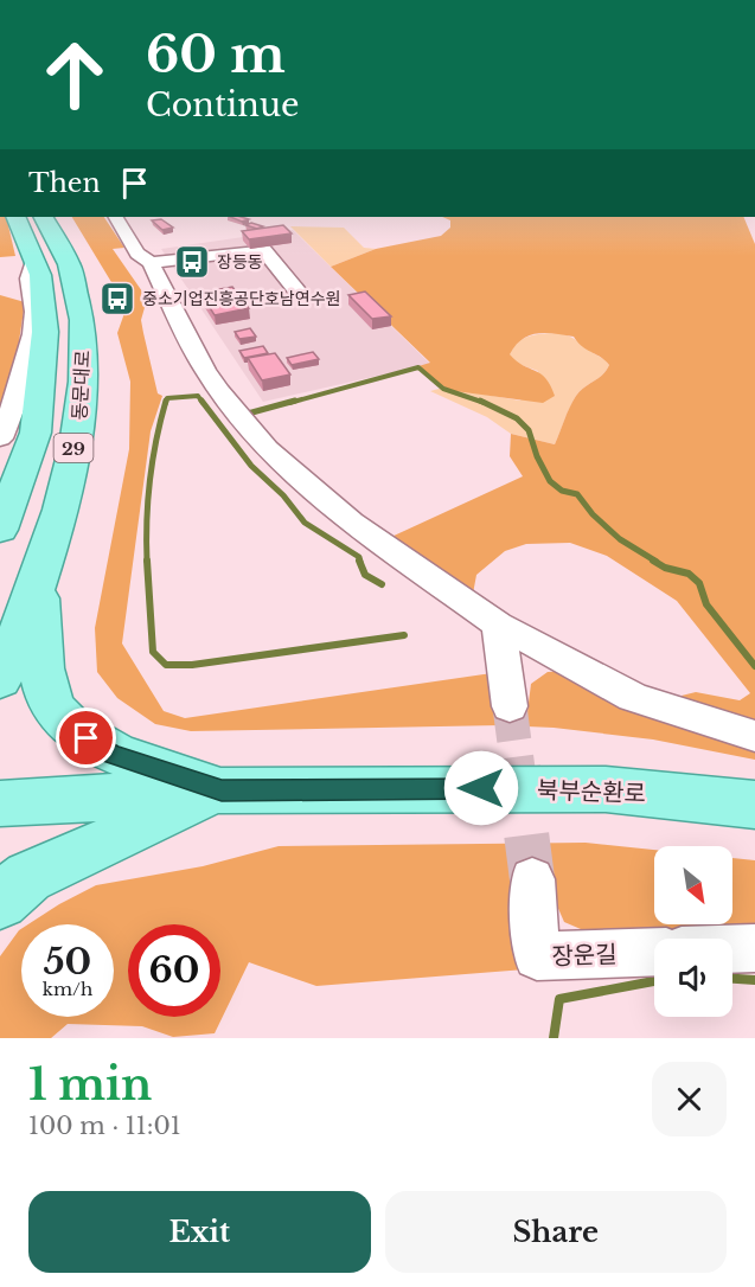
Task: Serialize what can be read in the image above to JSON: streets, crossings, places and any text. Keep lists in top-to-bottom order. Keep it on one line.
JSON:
{"streets":{"main road":["동문대로","29","북부순환로"],"street":["장운길"]},"places":{"bus stop":["장등동","중소기업진흥공단호남연수원"]},"north":"bottom right","page":{"turn":["60 m","Continue"],"then":"Then","speed":"50 km/h","limit":"60","heading":["1 min","100 m · 11:01"],"buttons":["Exit","Share"]}}
